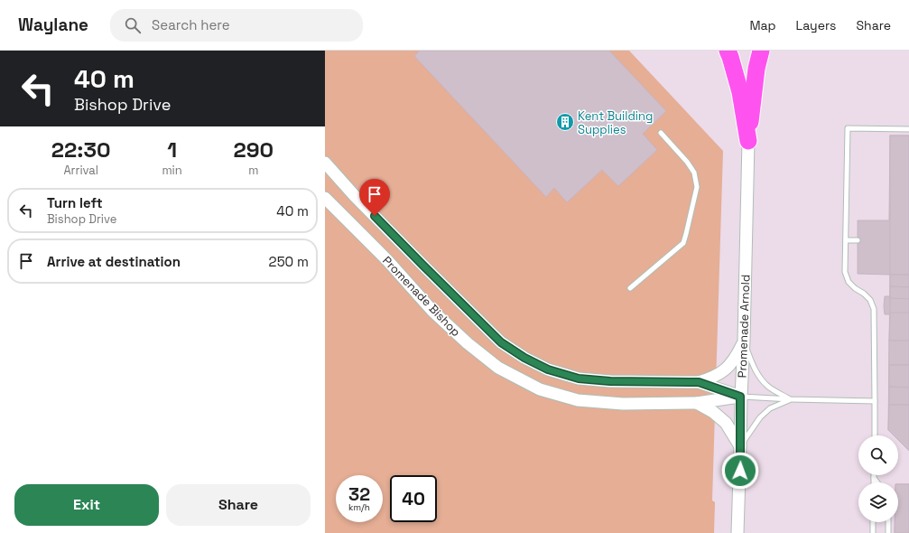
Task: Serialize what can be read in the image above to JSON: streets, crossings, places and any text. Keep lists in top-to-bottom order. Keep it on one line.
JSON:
{"streets":{"street":["Promenade Bishop","Promenade Arnold"]},"crossings":[["Promenade Bishop","Promenade Arnold"]],"places":{"building":["Kent Building Supplies"]},"page":{"header":"Waylane","search":"Search here","nav":["Map","Layers","Share"],"turn":["40 m","Bishop Drive"],"eta":["22:30","Arrival","1","min","290","m"],"list":[{"name":"Turn left","note":"Bishop Drive","value":"40 m"},{"name":"Arrive at destination","value":"250 m"}],"speed":"32 km/h","limit":"40","buttons":["Exit","Share"]}}
